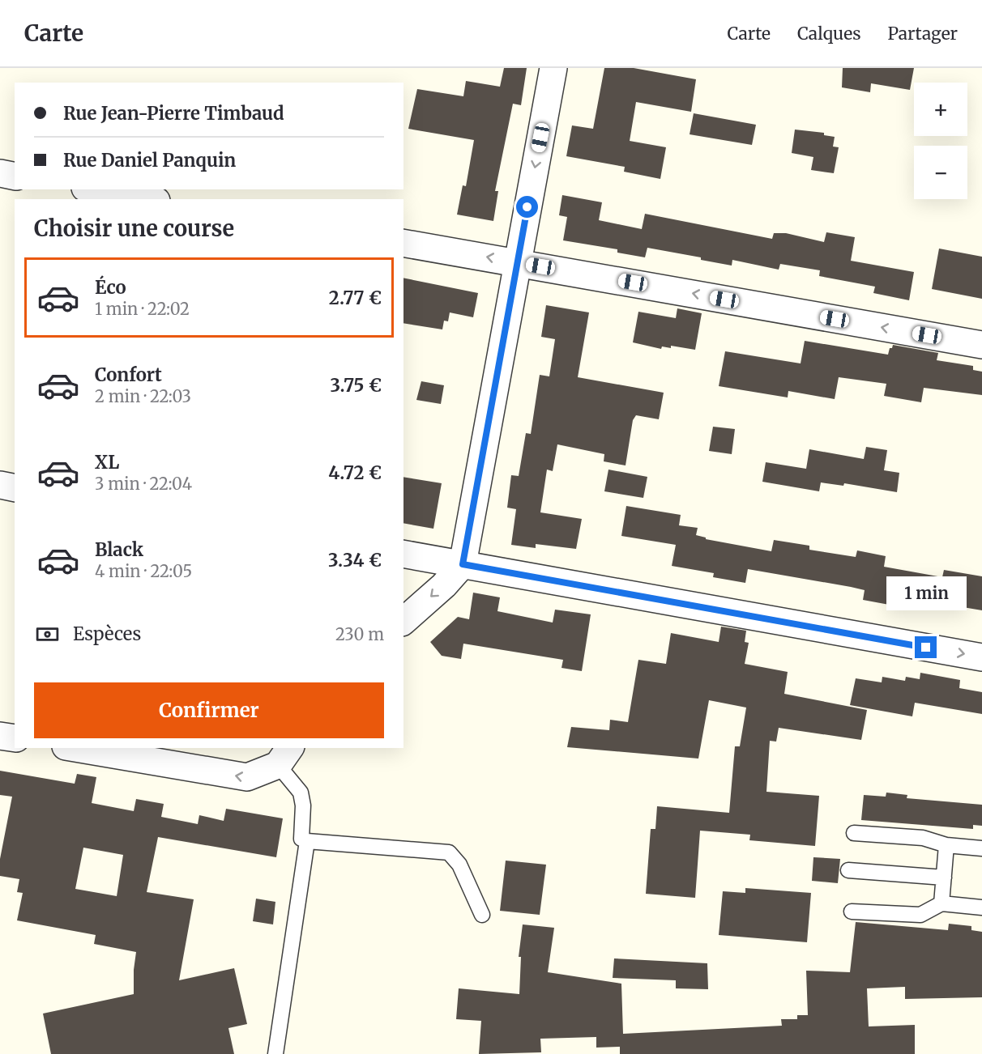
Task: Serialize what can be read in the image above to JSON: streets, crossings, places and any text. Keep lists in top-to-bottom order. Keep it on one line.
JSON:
{"page":{"header":"Carte","nav":["Carte","Calques","Partager"],"map_buttons":["+","−"],"banner":["Rue Jean-Pierre Timbaud","Rue Daniel Panquin"],"heading":"Choisir une course","list":[{"name":"Éco","note":"1 min · 22:02","value":"2.77 €"},{"name":"Confort","note":"2 min · 22:03","value":"3.75 €"},{"name":"XL","note":"3 min · 22:04","value":"4.72 €"},{"name":"Black","note":"4 min · 22:05","value":"3.34 €"}],"bubble":"1 min","pay":["Espèces","230 m"],"buttons":"Confirmer"}}
